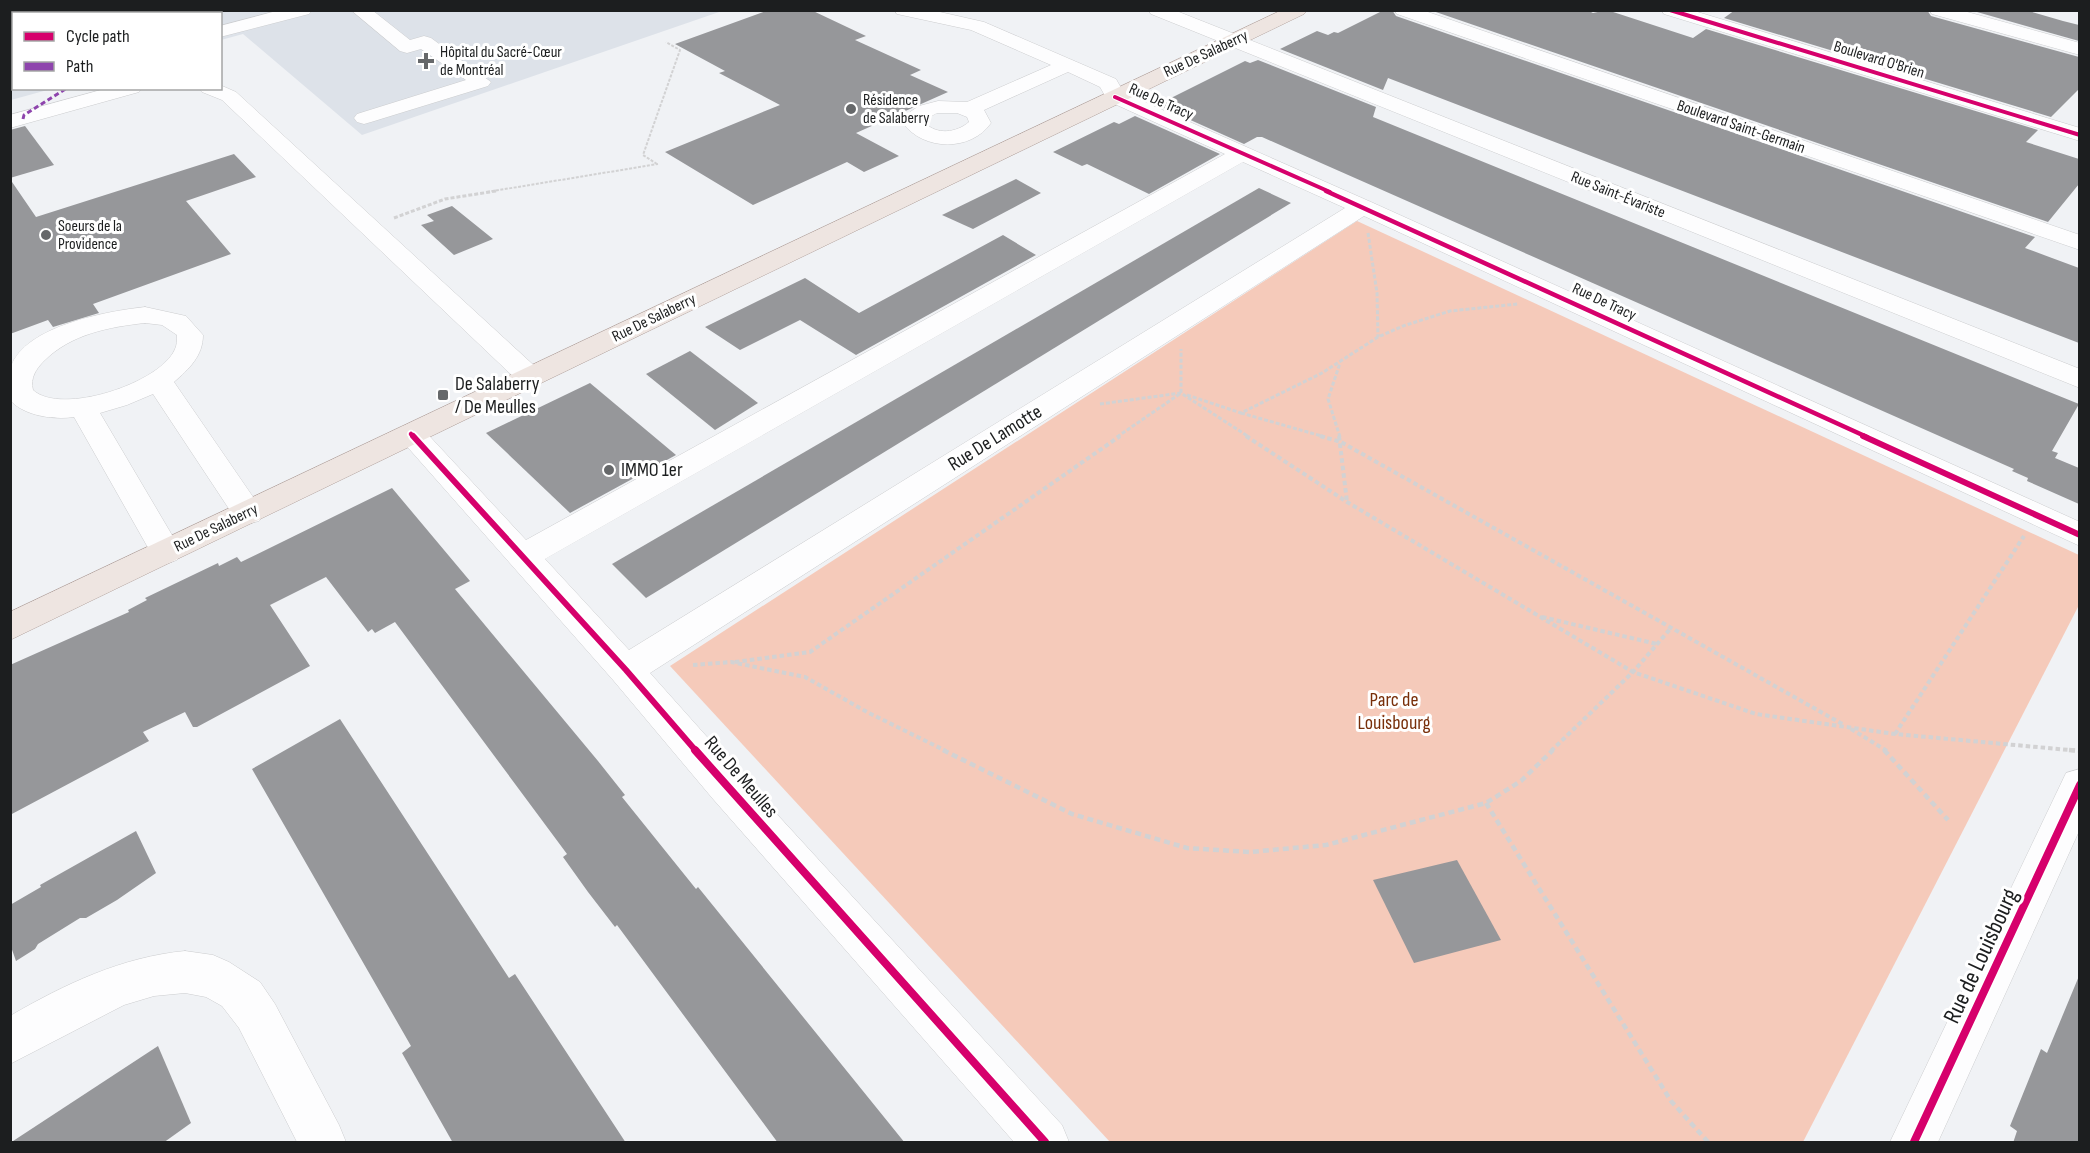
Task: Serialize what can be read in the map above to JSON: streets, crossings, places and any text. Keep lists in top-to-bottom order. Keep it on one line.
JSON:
{"streets":{"main road":["Rue De Salaberry"],"street":["Boulevard O'Brien","Rue De Tracy","Boulevard Saint-Germain","Rue Saint-Évariste","Rue De Lamotte","Rue De Meulles","Rue de Louisbourg"]},"crossings":[["Rue De Salaberry","Rue De Tracy"],["Rue De Salaberry","Rue Saint-Évariste"],["Rue De Salaberry","Rue De Meulles"],["Rue De Tracy","Rue De Lamotte"],["Rue De Lamotte","Rue De Meulles"]],"parks":["Parc de Louisbourg"],"places":{"health":["Hôpital du Sacré-Cœur de Montréal"],"other":["Résidence de Salaberry","Soeurs de la Providence","IMMO 1er"],"transit":["De Salaberry / De Meulles"]},"legend":["Cycle path","Path"]}
